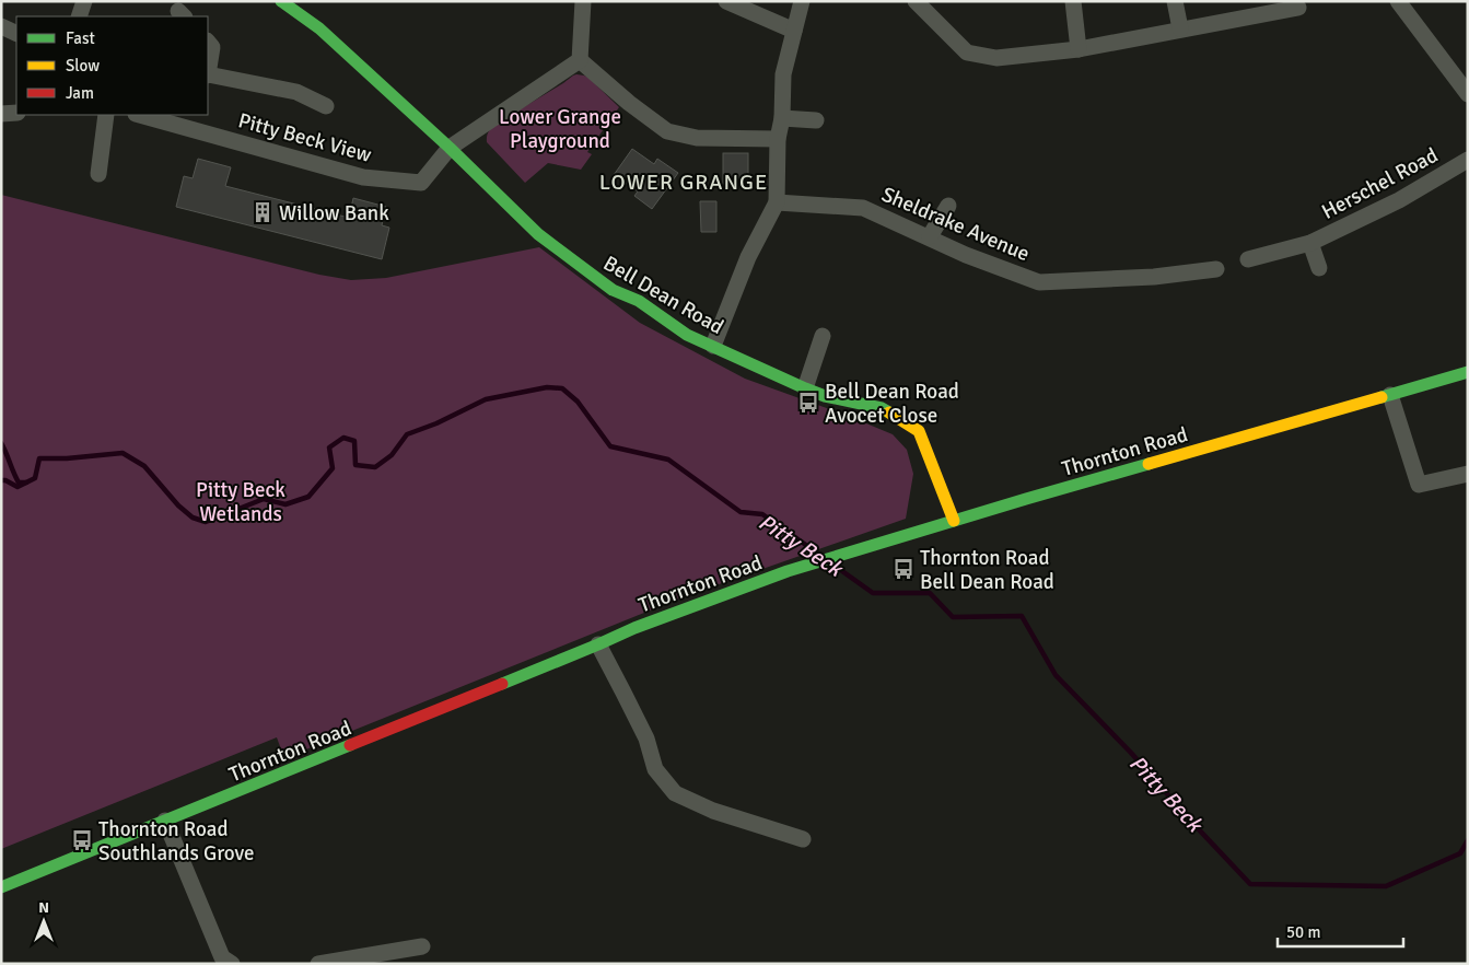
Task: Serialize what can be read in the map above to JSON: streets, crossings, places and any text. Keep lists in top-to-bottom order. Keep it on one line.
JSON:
{"streets":{"main road":["Bell Dean Road","Thornton Road"],"street":["Pitty Beck View","Herschel Road","Sheldrake Avenue"]},"crossings":[["Pitty Beck View","Bell Dean Road"],["Bell Dean Road","Thornton Road"]],"districts":["LOWER GRANGE"],"water":["Pitty Beck"],"parks":["Lower Grange Playground","Pitty Beck Wetlands"],"places":{"building":["Willow Bank"],"bus stop":["Bell Dean Road Avocet Close","Thornton Road Bell Dean Road","Thornton Road Southlands Grove"]},"legend":["Fast","Slow","Jam"],"scale_bar":"50 m","north":"top"}
